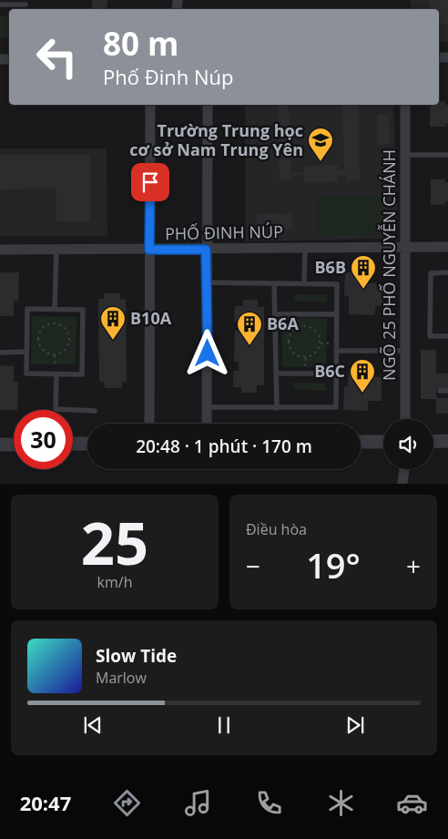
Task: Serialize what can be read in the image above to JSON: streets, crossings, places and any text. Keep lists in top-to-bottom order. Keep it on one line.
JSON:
{"streets":{"street":["PHỐ ĐINH NÚP","NGÕ 25 PHỐ NGUYỄN CHÁNH"]},"crossings":[["PHỐ ĐINH NÚP","NGÕ 25 PHỐ NGUYỄN CHÁNH"]],"places":{"school or university":["Trường Trung học cơ sở Nam Trung Yên"],"building":["B6B","B10A","B6A","B6C"]},"page":{"turn":["80 m","Phố Đinh Núp"],"limit":"30","trip":"20:48 · 1 phút · 170 m","tile":[["25","km/h"],"Điều hòa"],"heat":["−","19°","+"],"song":["Slow Tide","Marlow"],"tabs":"20:47"}}
